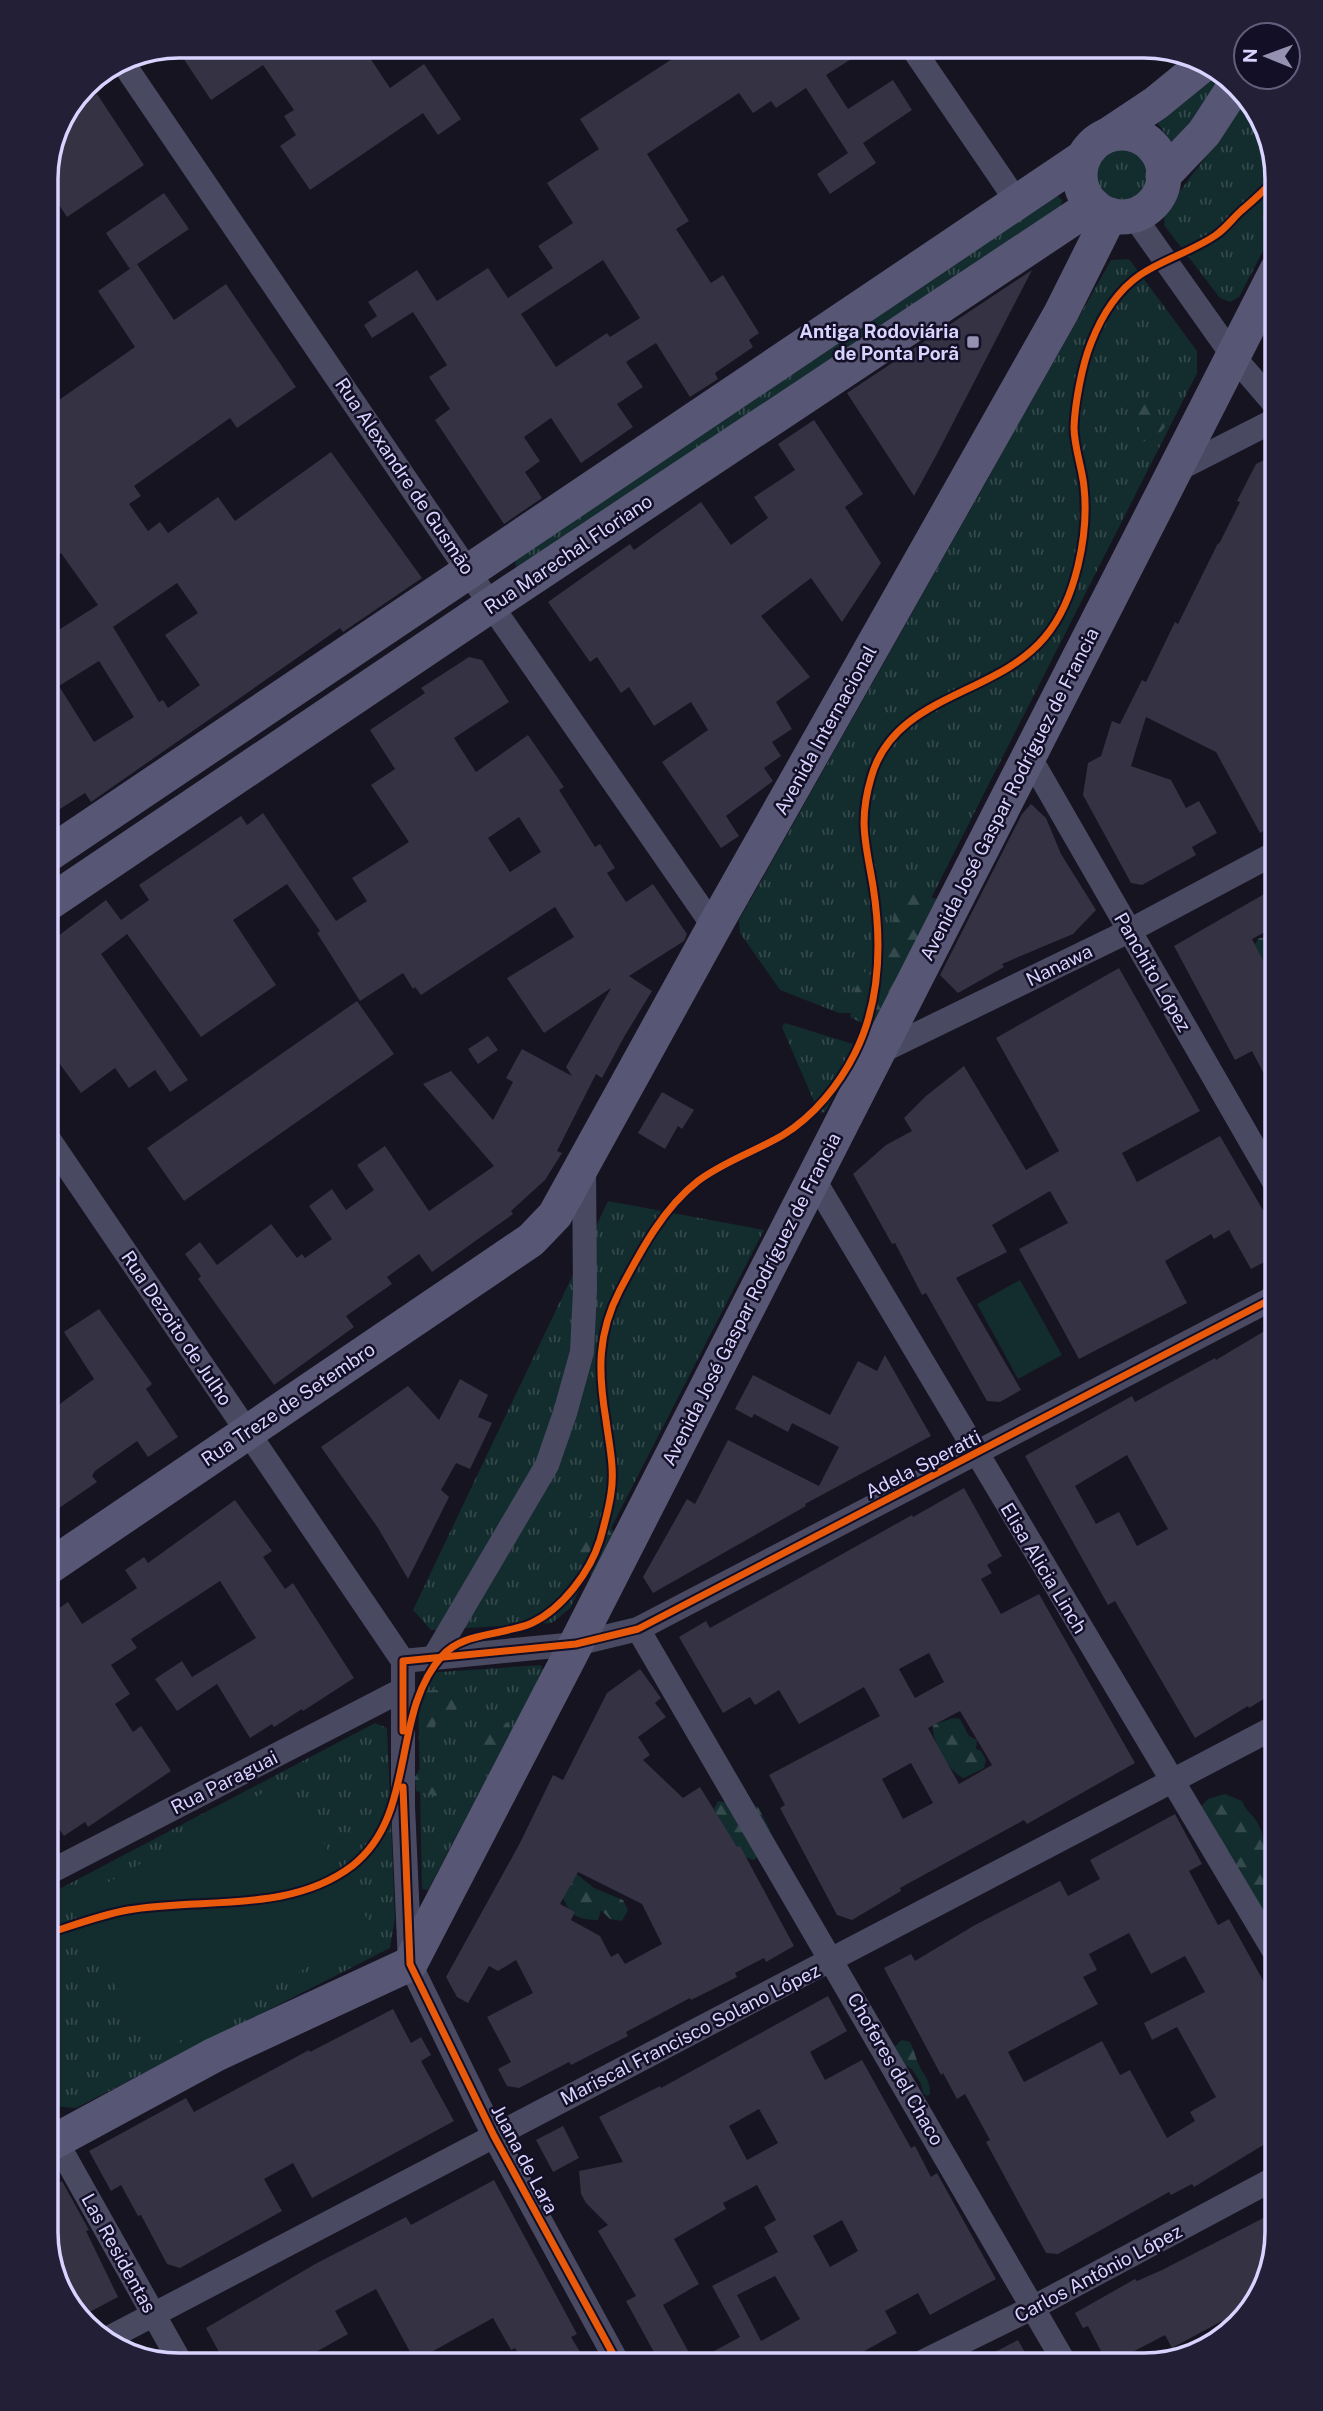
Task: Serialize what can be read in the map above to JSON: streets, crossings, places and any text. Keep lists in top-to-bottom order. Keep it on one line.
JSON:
{"streets":{"main road":["Rua Marechal Floriano","Avenida Internacional","Avenida José Gaspar Rodríguez de Francia","Rua Treze de Setembro"],"street":["Rua Alexandre de Gusmão","Nanawa","Panchito López","Rua Dezoito de Julho","Adela Speratti","Elisa Alicia Linch","Rua Paraguai","Mariscal Francisco Solano López","Choferes del Chaco","Juana de Lara","Las Residentas","Carlos Antônio López"]},"crossings":[["Rua Alexandre de Gusmão","Rua Marechal Floriano"],["Rua Alexandre de Gusmão","Avenida Internacional"],["Rua Marechal Floriano","Avenida Internacional"],["Avenida Internacional","Rua Treze de Setembro"],["Avenida José Gaspar Rodríguez de Francia","Nanawa"],["Avenida José Gaspar Rodríguez de Francia","Panchito López"],["Avenida José Gaspar Rodríguez de Francia","Adela Speratti"],["Avenida José Gaspar Rodríguez de Francia","Elisa Alicia Linch"],["Avenida José Gaspar Rodríguez de Francia","Juana de Lara"],["Nanawa","Panchito López"],["Rua Dezoito de Julho","Rua Treze de Setembro"],["Rua Dezoito de Julho","Adela Speratti"],["Adela Speratti","Elisa Alicia Linch"],["Adela Speratti","Choferes del Chaco"],["Elisa Alicia Linch","Mariscal Francisco Solano López"],["Mariscal Francisco Solano López","Choferes del Chaco"],["Mariscal Francisco Solano López","Juana de Lara"],["Mariscal Francisco Solano López","Las Residentas"],["Choferes del Chaco","Carlos Antônio López"]],"places":{"transit":["Antiga Rodoviária de Ponta Porã"]},"north":"left"}
